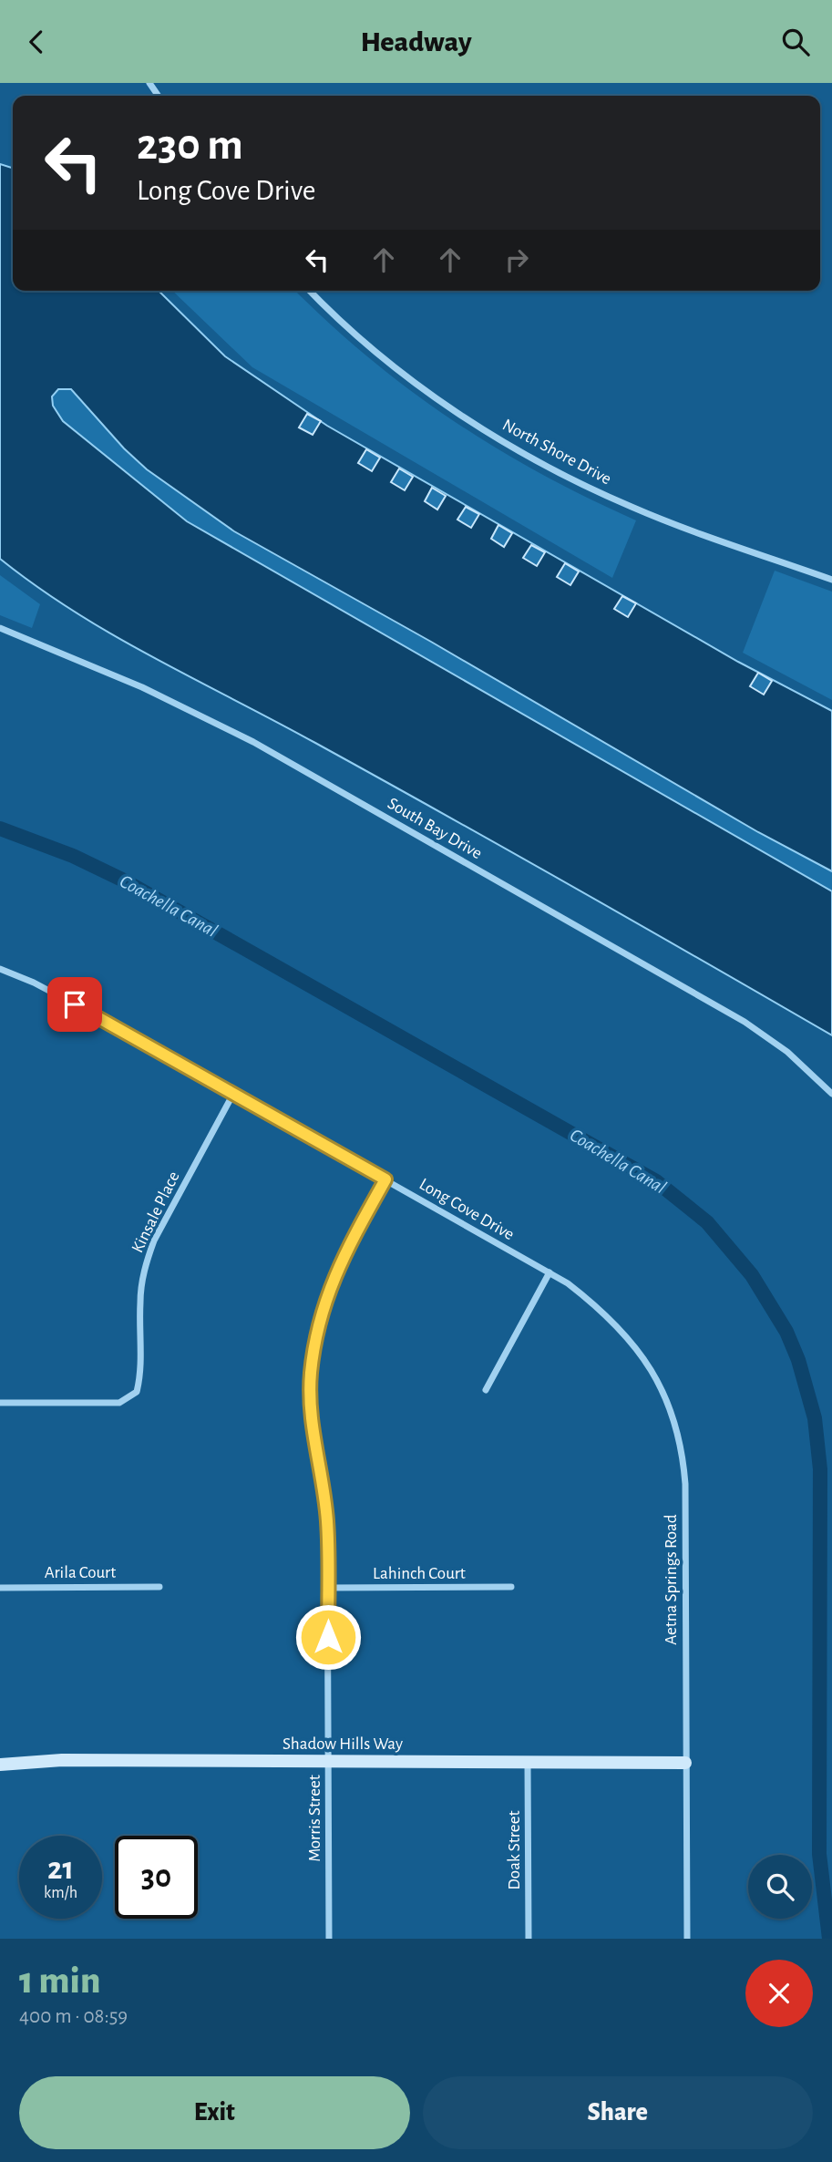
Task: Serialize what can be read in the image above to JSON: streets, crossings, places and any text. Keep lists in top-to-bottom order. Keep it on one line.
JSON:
{"streets":{"street":["North Shore Drive","South Bay Drive","Long Cove Drive","Kinsale Place","Arila Court","Lahinch Court","Aetna Springs Road","Shadow Hills Way","Morris Street","Doak Street"]},"crossings":[["Long Cove Drive","Kinsale Place"],["Long Cove Drive","Aetna Springs Road"],["Long Cove Drive","Morris Street"],["Lahinch Court","Morris Street"],["Aetna Springs Road","Shadow Hills Way"],["Shadow Hills Way","Morris Street"],["Shadow Hills Way","Doak Street"]],"water":["Coachella Canal"],"page":{"header":"Headway","turn":["230 m","Long Cove Drive"],"speed":"21 km/h","limit":"30","heading":["1 min","400 m · 08:59"],"buttons":["Exit","Share"]}}
